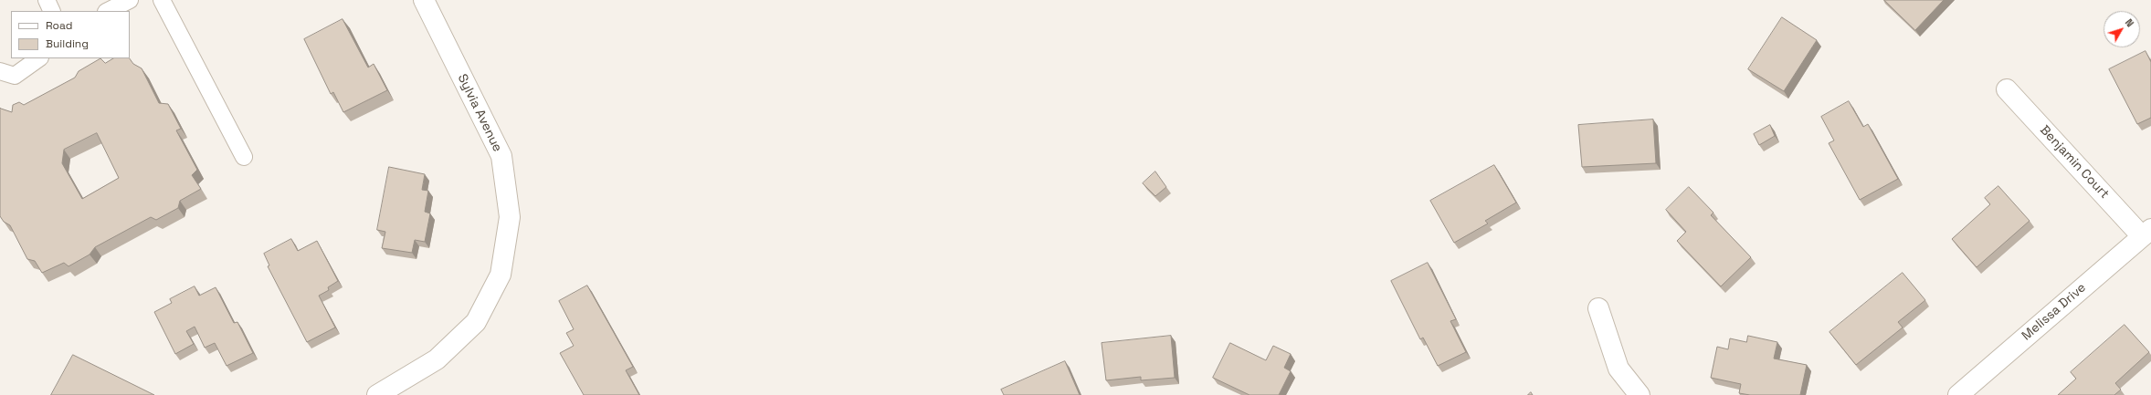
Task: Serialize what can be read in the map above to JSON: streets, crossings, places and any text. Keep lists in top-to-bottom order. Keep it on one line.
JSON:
{"streets":{"street":["Sylvia Avenue","Benjamin Court","Melissa Drive"]},"crossings":[["Benjamin Court","Melissa Drive"]],"legend":["Road","Building"],"north":"top right"}
